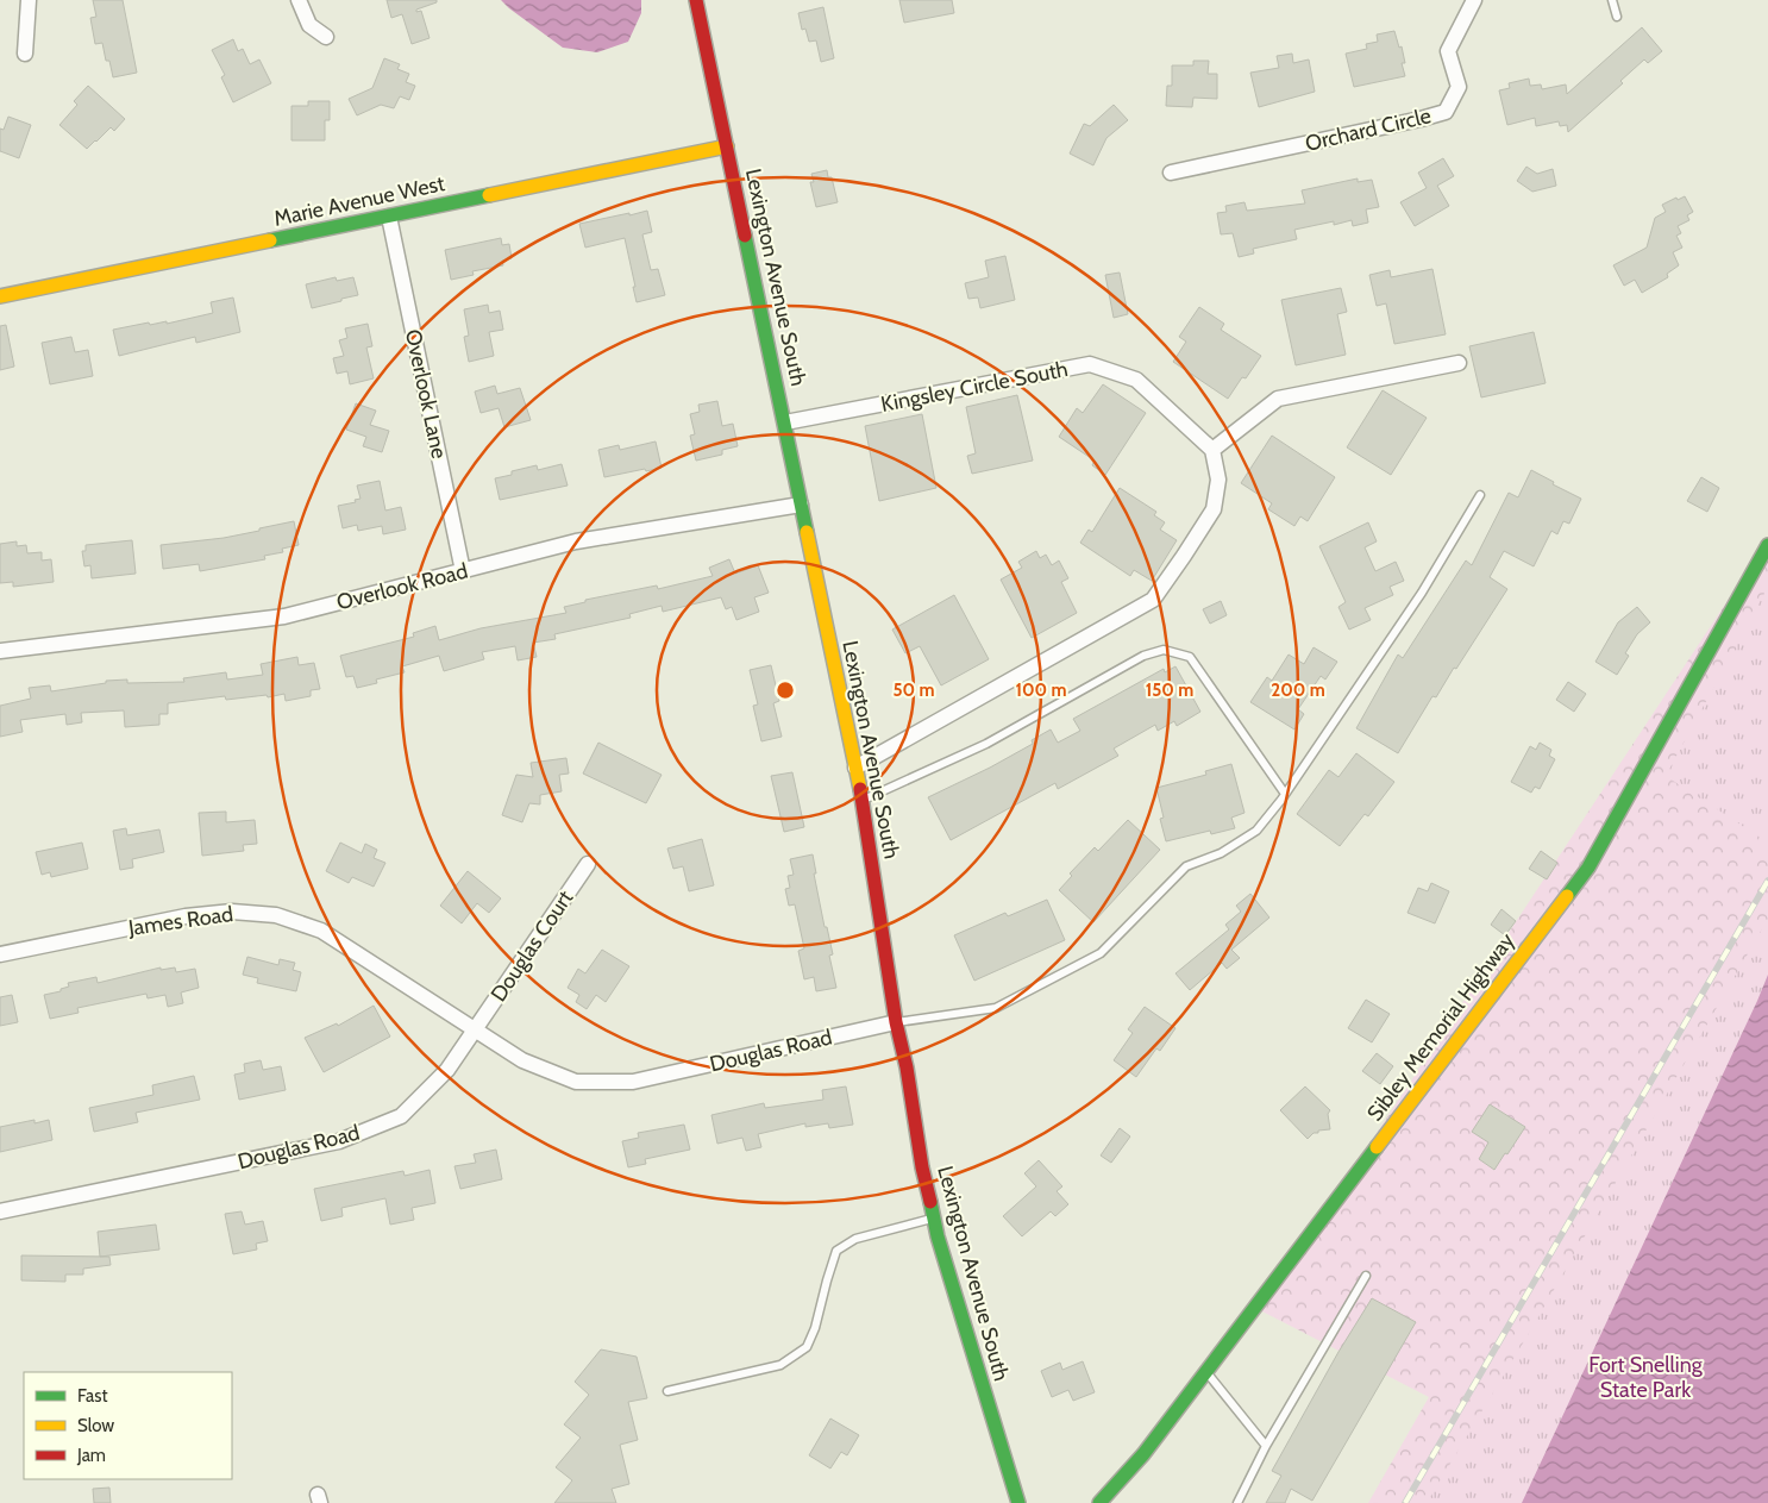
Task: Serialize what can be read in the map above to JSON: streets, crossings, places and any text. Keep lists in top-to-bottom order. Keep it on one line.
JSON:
{"streets":{"street":["Orchard Circle","Marie Avenue West","Lexington Avenue South","Kingsley Circle South","Overlook Lane","Overlook Road","James Road","Douglas Court","Sibley Memorial Highway","Douglas Road"]},"crossings":[["Marie Avenue West","Lexington Avenue South"],["Marie Avenue West","Overlook Lane"],["Lexington Avenue South","Kingsley Circle South"],["Lexington Avenue South","Overlook Road"],["Lexington Avenue South","Douglas Road"],["Overlook Lane","Overlook Road"],["James Road","Douglas Court"],["James Road","Douglas Road"],["Douglas Court","Douglas Road"]],"parks":["Fort Snelling State Park"],"legend":["Fast","Slow","Jam"],"rings":["50 m","100 m","150 m","200 m"]}
